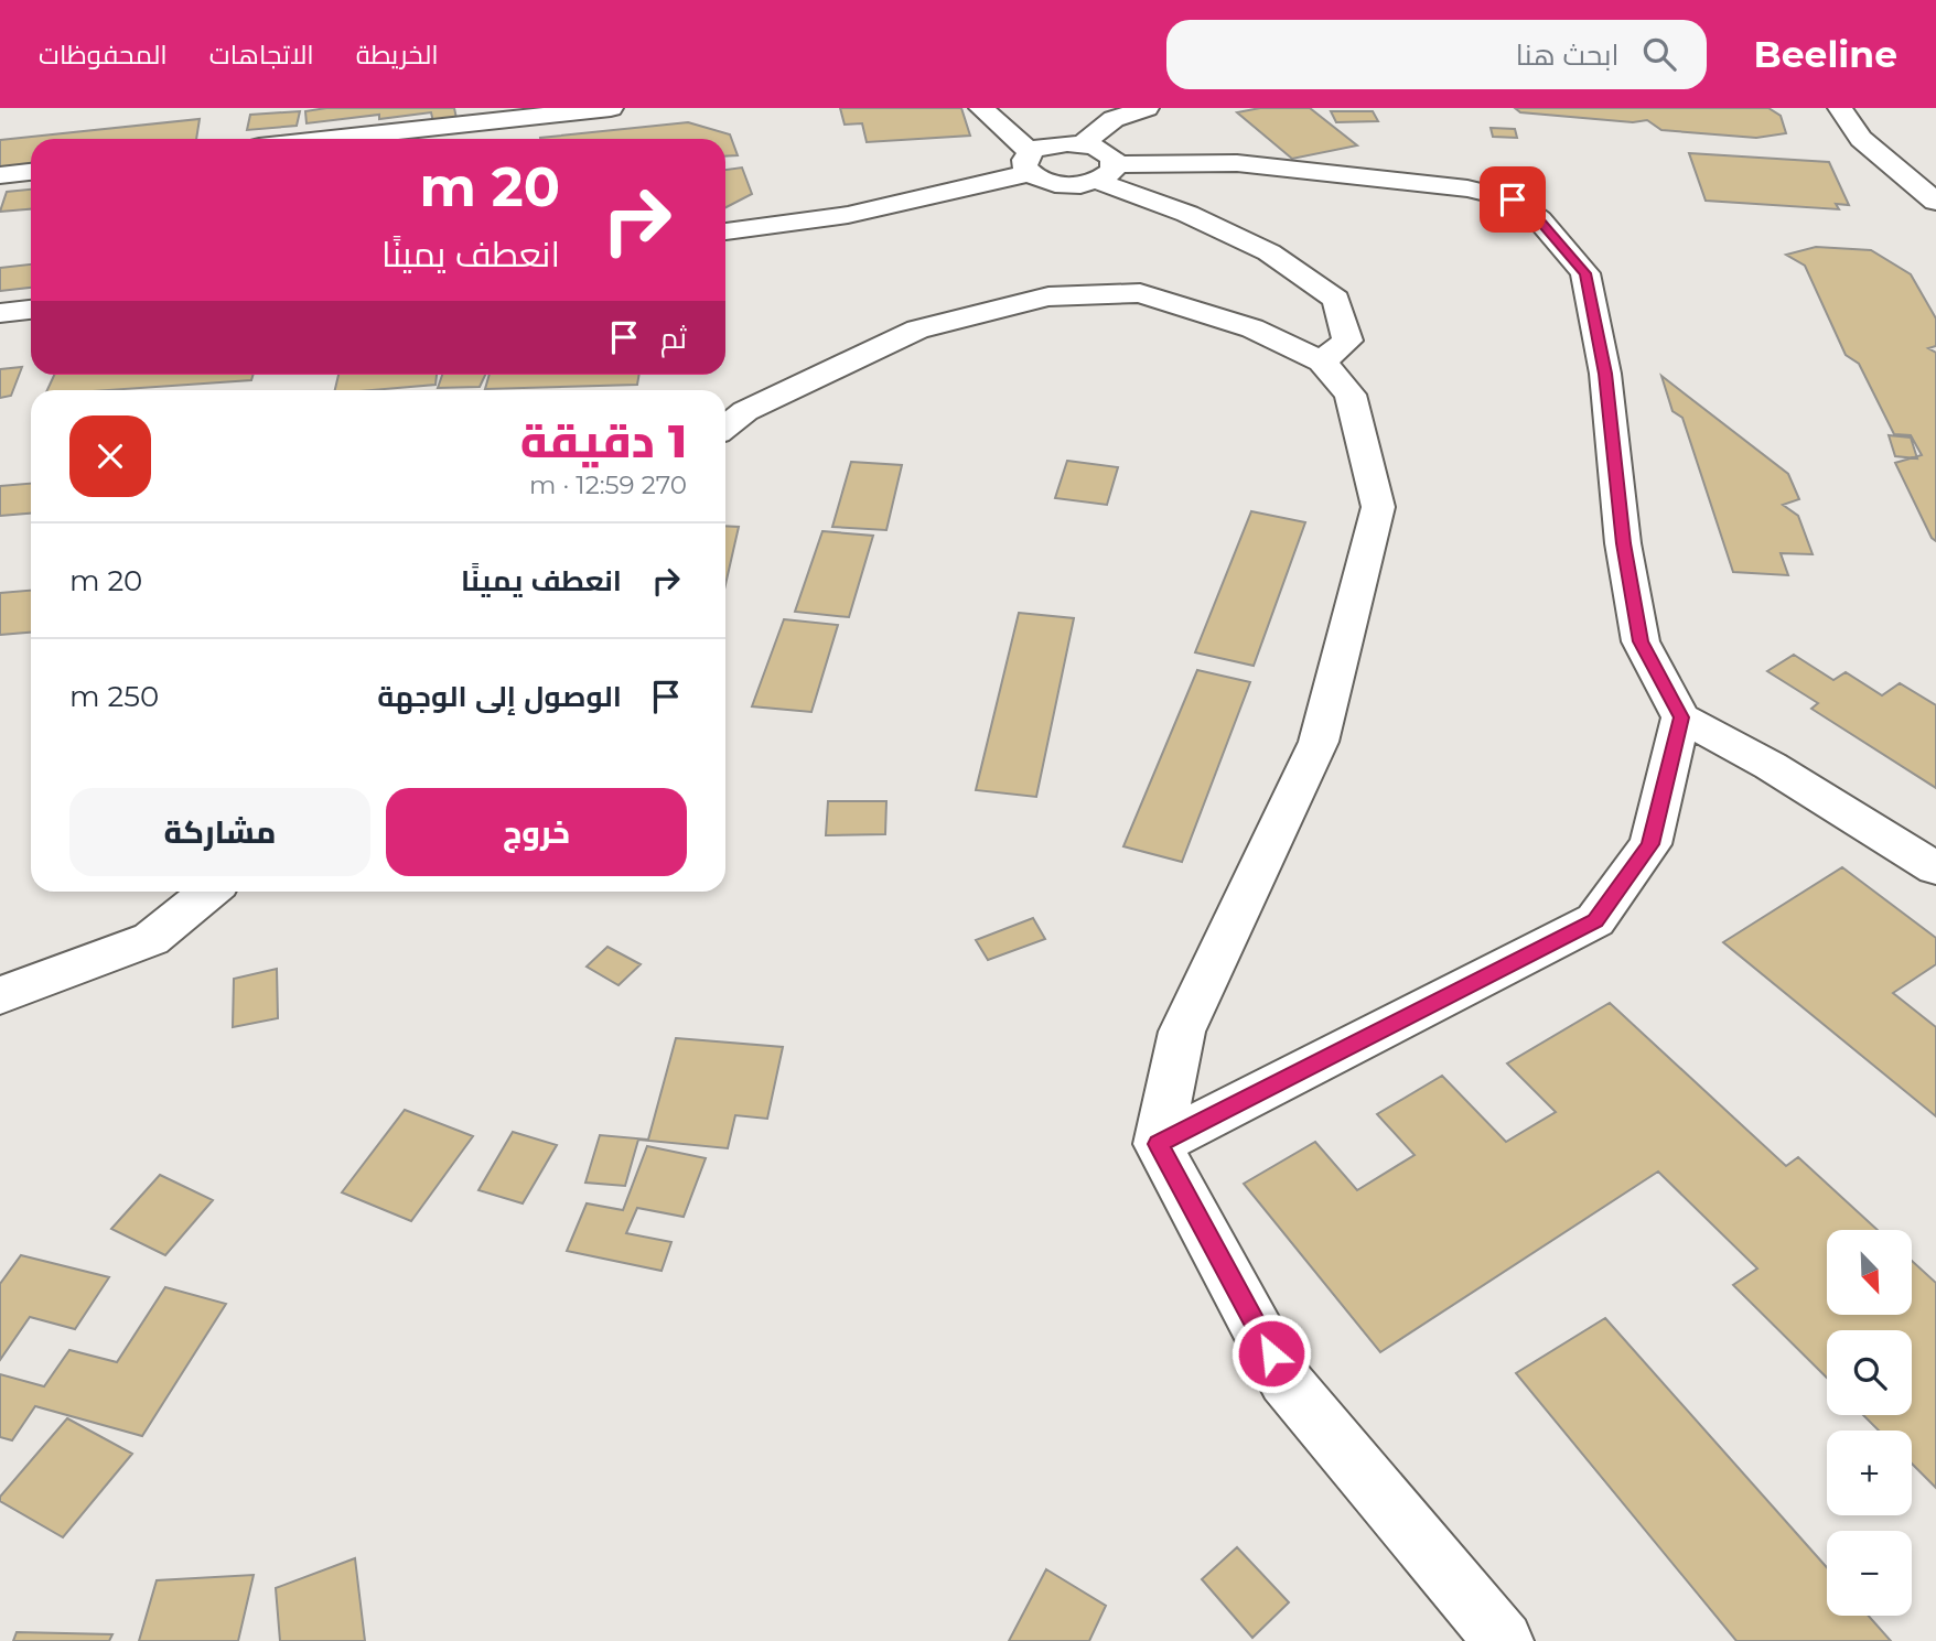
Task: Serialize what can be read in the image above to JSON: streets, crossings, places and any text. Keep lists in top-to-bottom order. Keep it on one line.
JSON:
{"north":"bottom right","page":{"header":"Beeline","search":"ابحث هنا","nav":["الخريطة","الاتجاهات","المحفوظات"],"turn":["20 m","انعطف يمينًا"],"then":"ثم","heading":["1 دقيقة","270 m · 12:59"],"list":[{"name":"انعطف يمينًا","value":"20 m"},{"name":"الوصول إلى الوجهة","value":"250 m"}],"buttons":["خروج","مشاركة"],"map_buttons":["+","−"]}}
